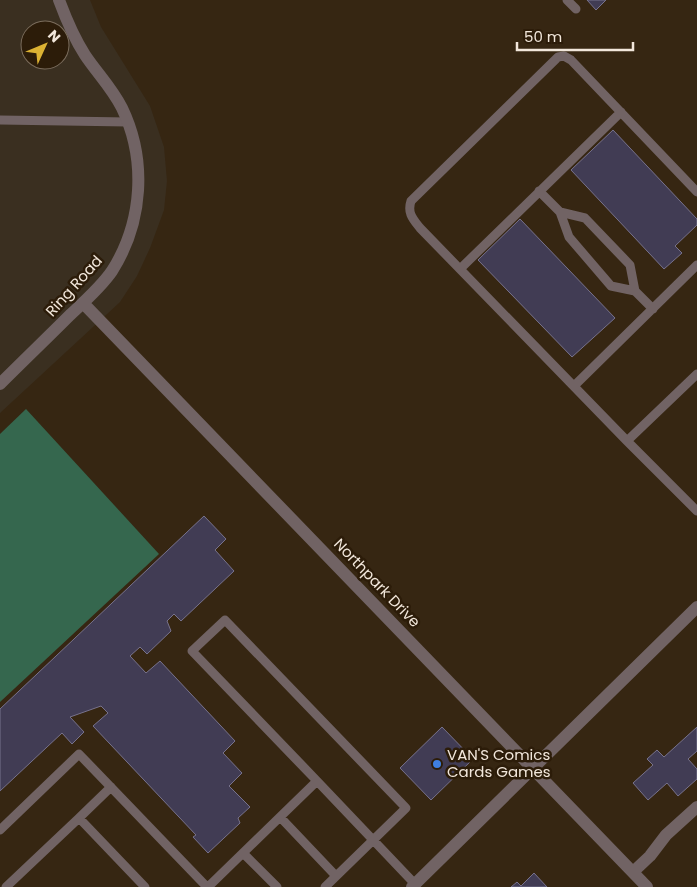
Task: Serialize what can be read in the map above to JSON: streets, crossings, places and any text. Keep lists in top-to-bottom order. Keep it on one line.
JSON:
{"streets":{"street":["Ring Road","Northpark Drive"]},"crossings":[["Ring Road","Northpark Drive"]],"places":["VAN'S Comics Cards Games"],"scale_bar":"50 m","north":"top right"}
